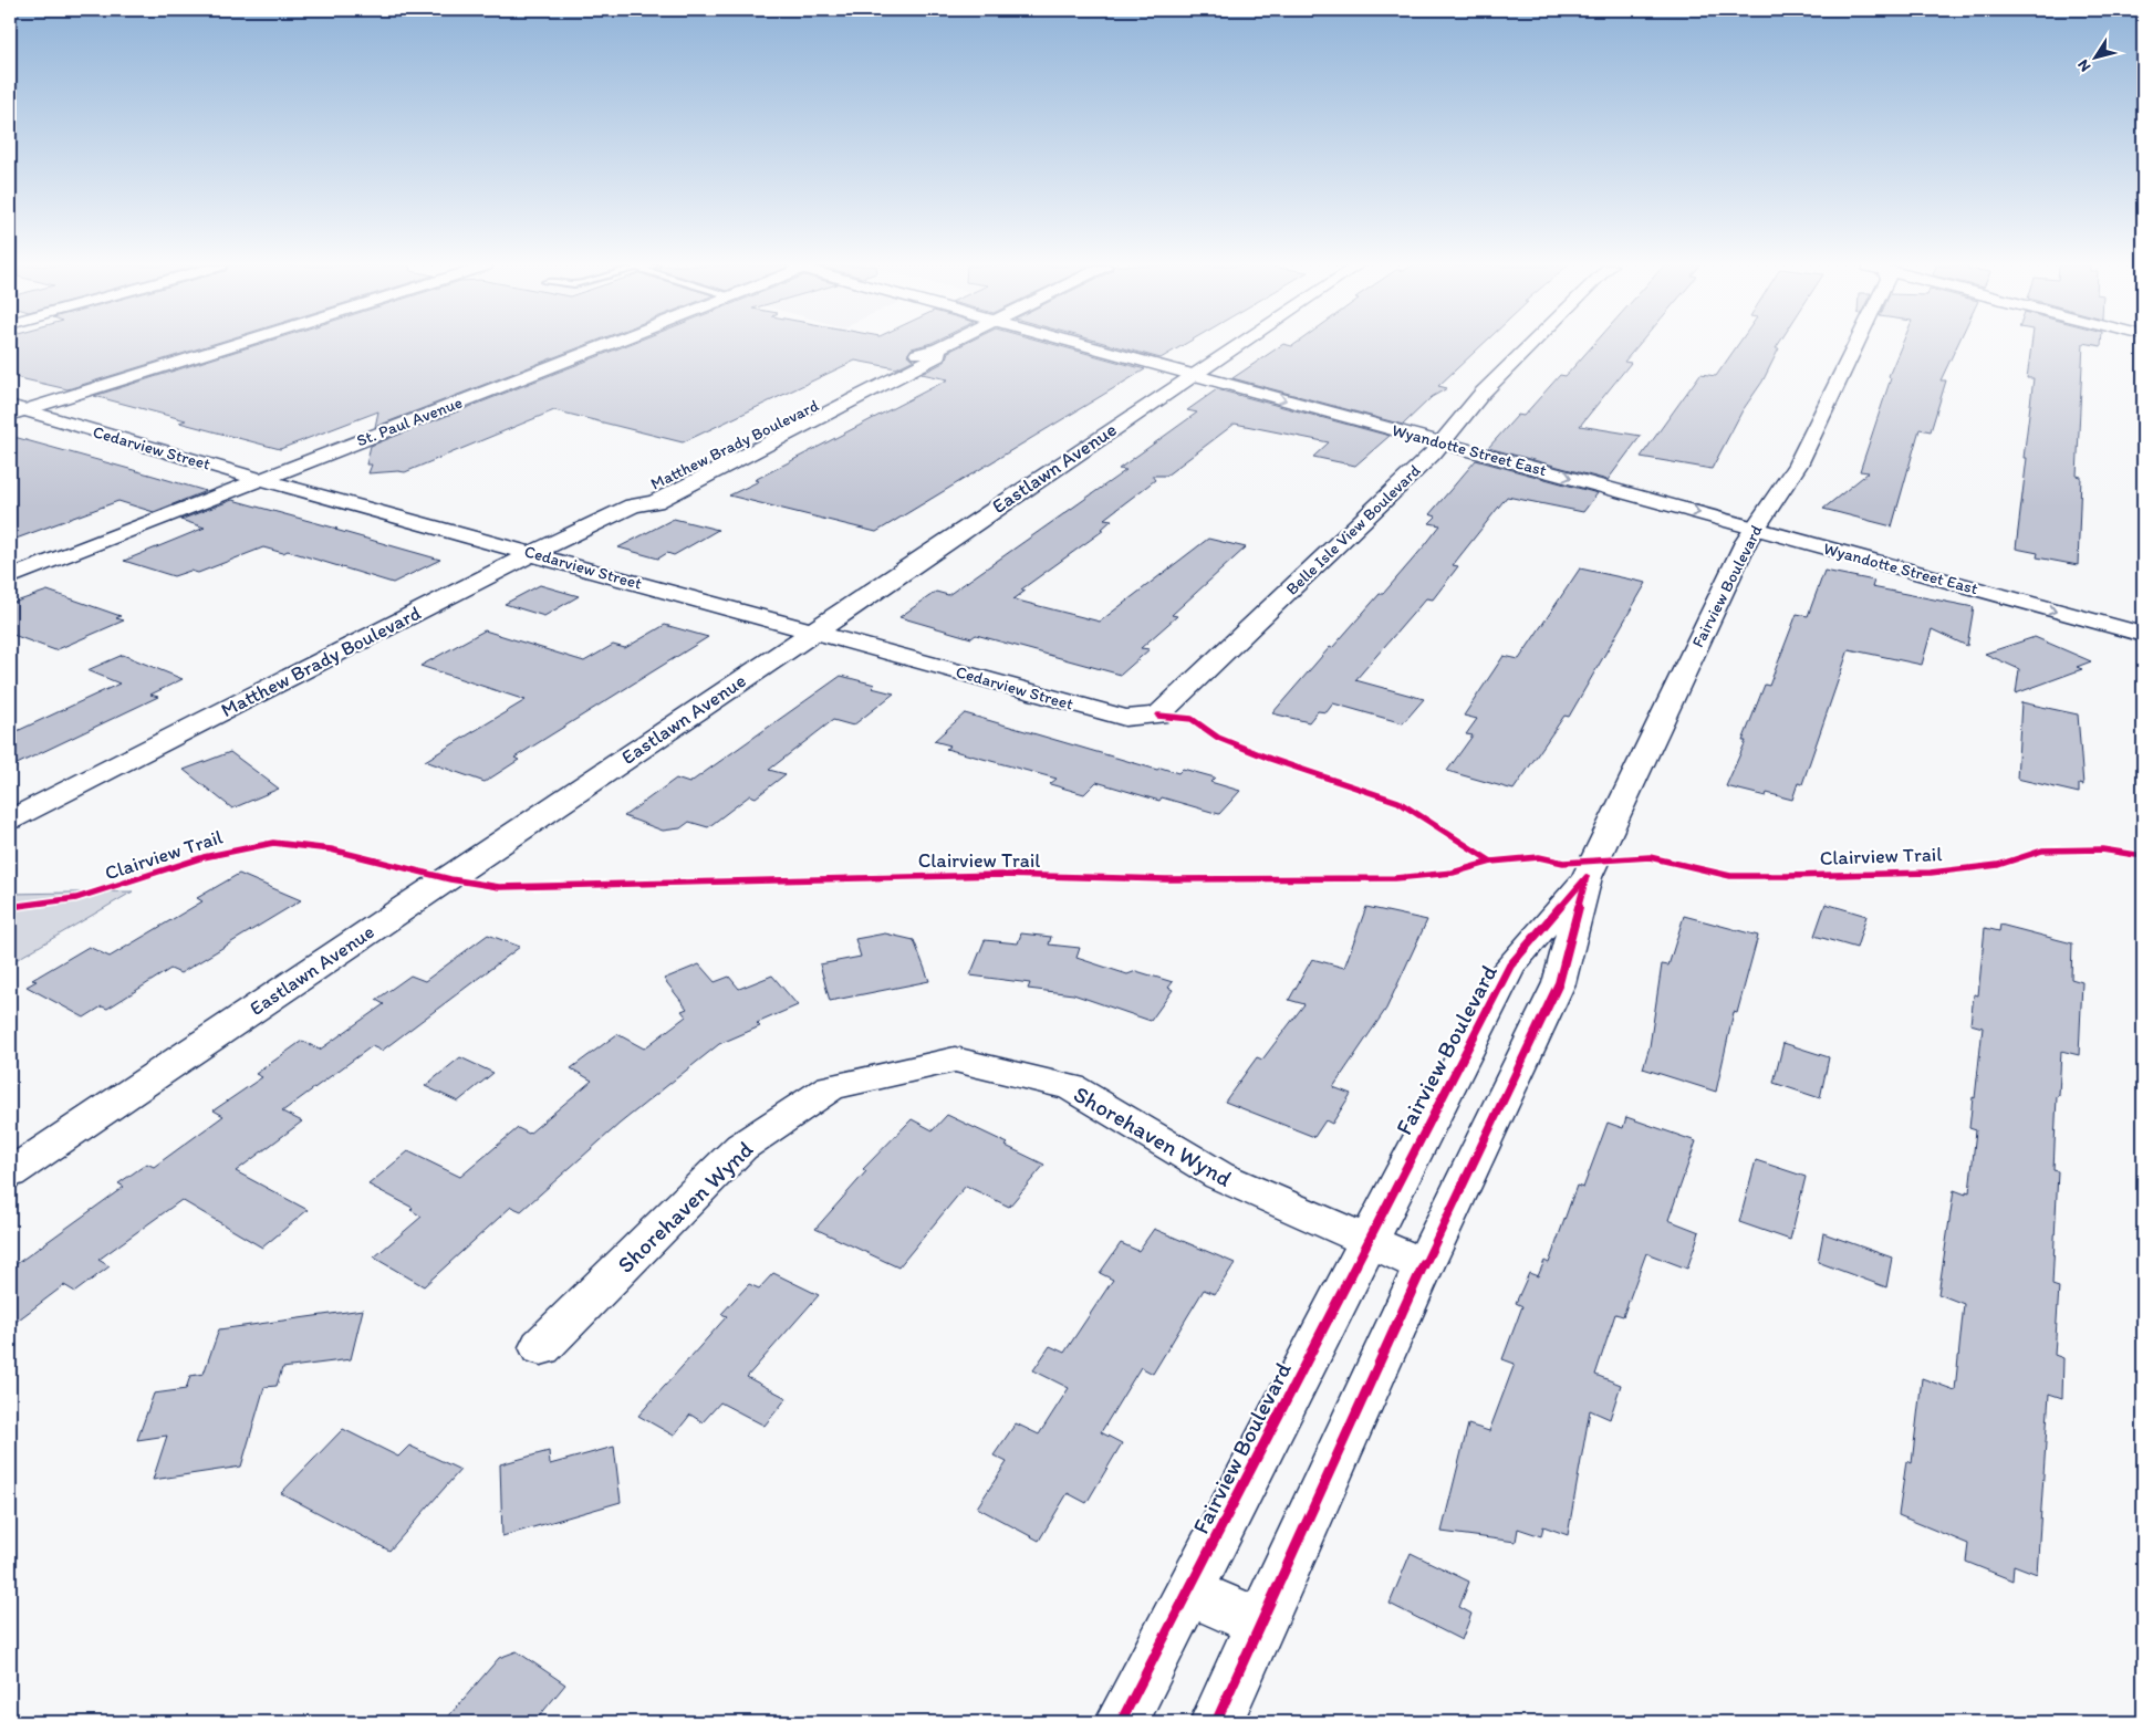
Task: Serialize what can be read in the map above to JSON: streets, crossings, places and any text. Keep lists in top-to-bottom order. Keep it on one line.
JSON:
{"streets":{"street":["St. Paul Avenue","Matthew Brady Boulevard","Cedarview Street","Wyandotte Street East","Eastlawn Avenue","Belle Isle View Boulevard","Fairview Boulevard","Shorehaven Wynd"],"cycle path":["Clairview Trail"]},"crossings":[["St. Paul Avenue","Cedarview Street"],["Matthew Brady Boulevard","Cedarview Street"],["Cedarview Street","Eastlawn Avenue"],["Cedarview Street","Belle Isle View Boulevard"],["Wyandotte Street East","Eastlawn Avenue"],["Wyandotte Street East","Belle Isle View Boulevard"],["Wyandotte Street East","Fairview Boulevard"],["Fairview Boulevard","Shorehaven Wynd"]],"north":"bottom left"}
